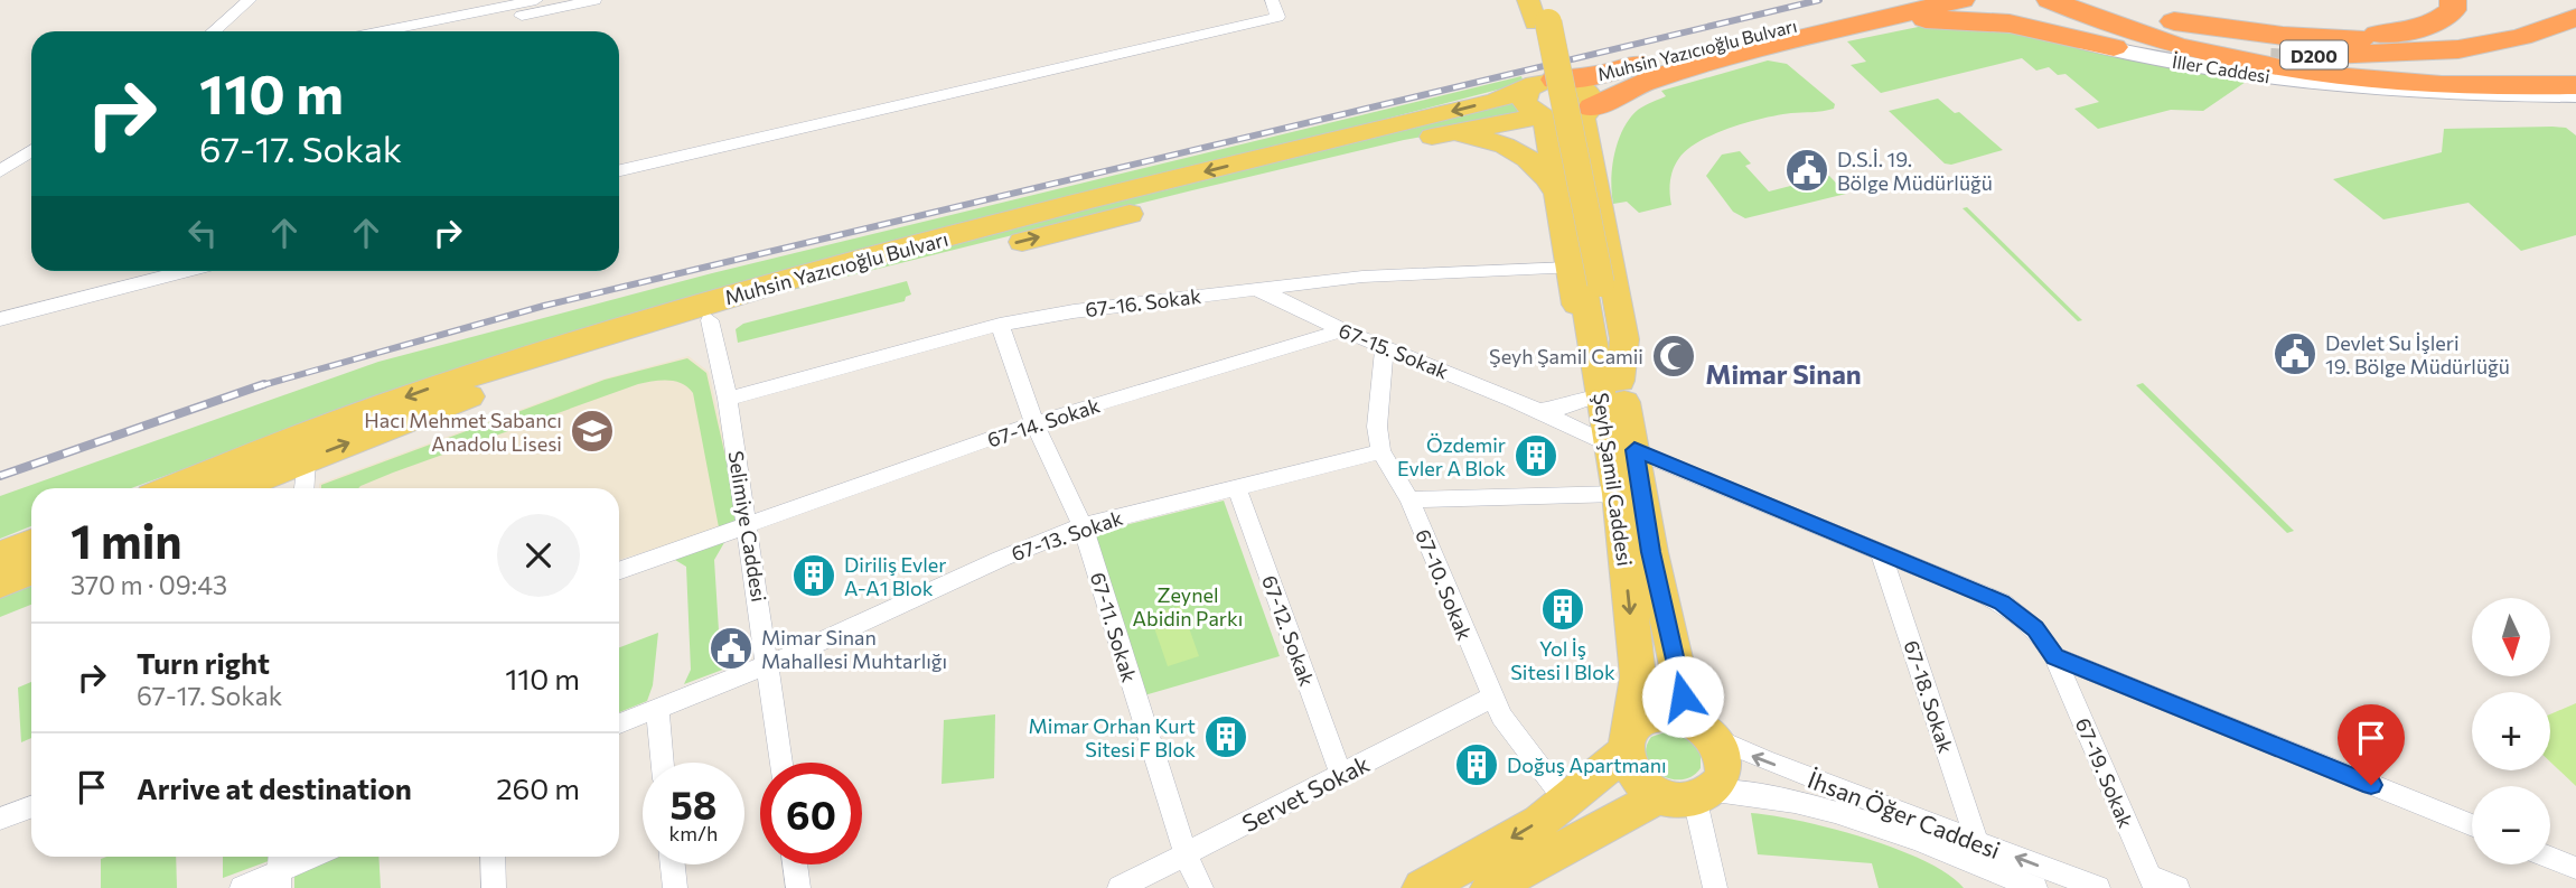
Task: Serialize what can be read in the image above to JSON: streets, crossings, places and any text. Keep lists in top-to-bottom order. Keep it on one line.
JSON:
{"streets":{"highway":["Muhsin Yazıcıoğlu Bulvarı","D200"],"main road":["Şeyh Şamil Caddesi"],"street":["İller Caddesi","67-16. Sokak","67-15. Sokak","67-14. Sokak","Selimiye Caddesi","67-13. Sokak","67-10. Sokak","67-11. Sokak","67-12. Sokak","67-18. Sokak","67-19. Sokak","Servet Sokak","İhsan Öğer Caddesi"]},"crossings":[["Muhsin Yazıcıoğlu Bulvarı","Selimiye Caddesi"],["67-16. Sokak","67-15. Sokak"],["67-16. Sokak","Şeyh Şamil Caddesi"],["67-16. Sokak","Selimiye Caddesi"],["67-16. Sokak","67-11. Sokak"],["67-15. Sokak","67-14. Sokak"],["67-15. Sokak","Şeyh Şamil Caddesi"],["67-15. Sokak","67-10. Sokak"],["67-15. Sokak","67-18. Sokak"],["67-15. Sokak","67-19. Sokak"],["67-14. Sokak","Selimiye Caddesi"],["67-14. Sokak","67-11. Sokak"],["Şeyh Şamil Caddesi","İhsan Öğer Caddesi"],["Selimiye Caddesi","67-13. Sokak"],["67-13. Sokak","67-10. Sokak"],["67-13. Sokak","67-11. Sokak"],["67-13. Sokak","67-12. Sokak"],["67-10. Sokak","Servet Sokak"],["67-11. Sokak","Servet Sokak"],["67-12. Sokak","Servet Sokak"],["67-18. Sokak","67-19. Sokak"],["67-18. Sokak","İhsan Öğer Caddesi"]],"districts":["Mimar Sinan"],"parks":["Zeynel Abidin Parkı"],"places":{"public building":["D.S.İ. 19. Bölge Müdürlüğü","Devlet Su İşleri 19. Bölge Müdürlüğü","Mimar Sinan Mahallesi Muhtarlığı"],"mosque":["Şeyh Şamil Camii"],"school or university":["Hacı Mehmet Sabancı Anadolu Lisesi"],"building":["Özdemir Evler A Blok","Diriliş Evler A-A1 Blok","Yol İş Sitesi I Blok","Mimar Orhan Kurt Sitesi F Blok","Doğuş Apartmanı"]},"north":"bottom","page":{"turn":["110 m","67-17. Sokak"],"heading":["1 min","370 m · 09:43"],"map_buttons":["+","−"],"list":[{"name":"Turn right","note":"67-17. Sokak","value":"110 m"},{"name":"Arrive at destination","value":"260 m"}],"speed":"58 km/h","limit":"60"}}
